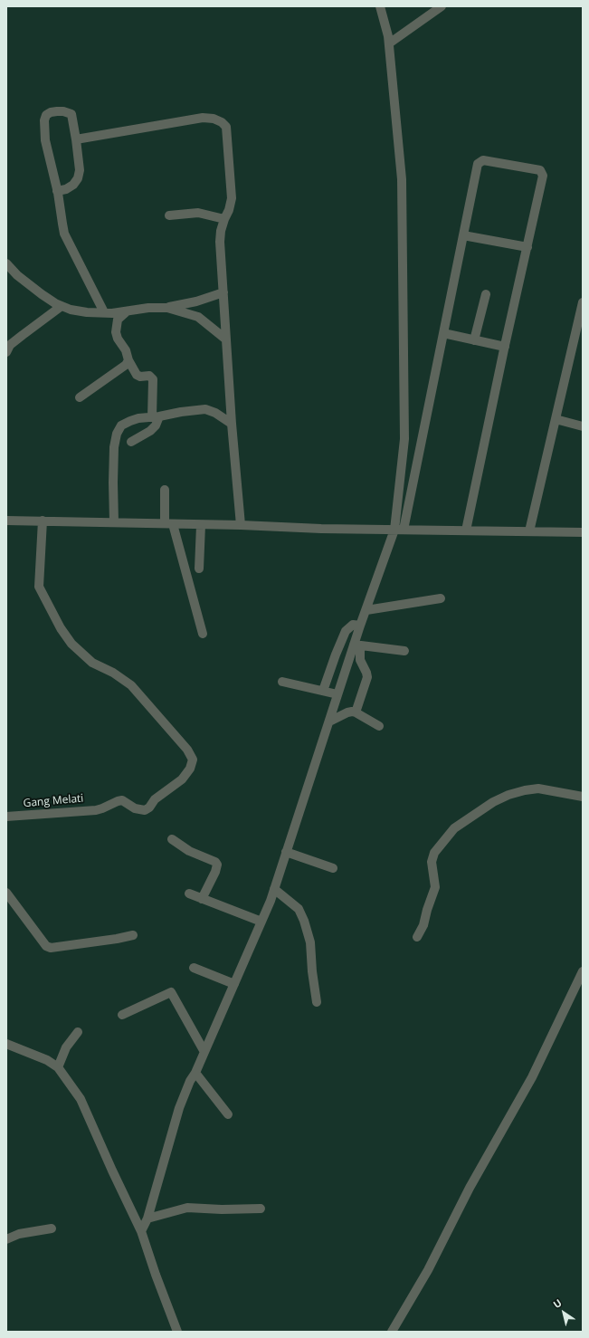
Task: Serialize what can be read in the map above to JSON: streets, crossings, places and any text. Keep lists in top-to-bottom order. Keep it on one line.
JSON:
{"streets":{"street":["Gang Melati"]},"north":"top left"}
